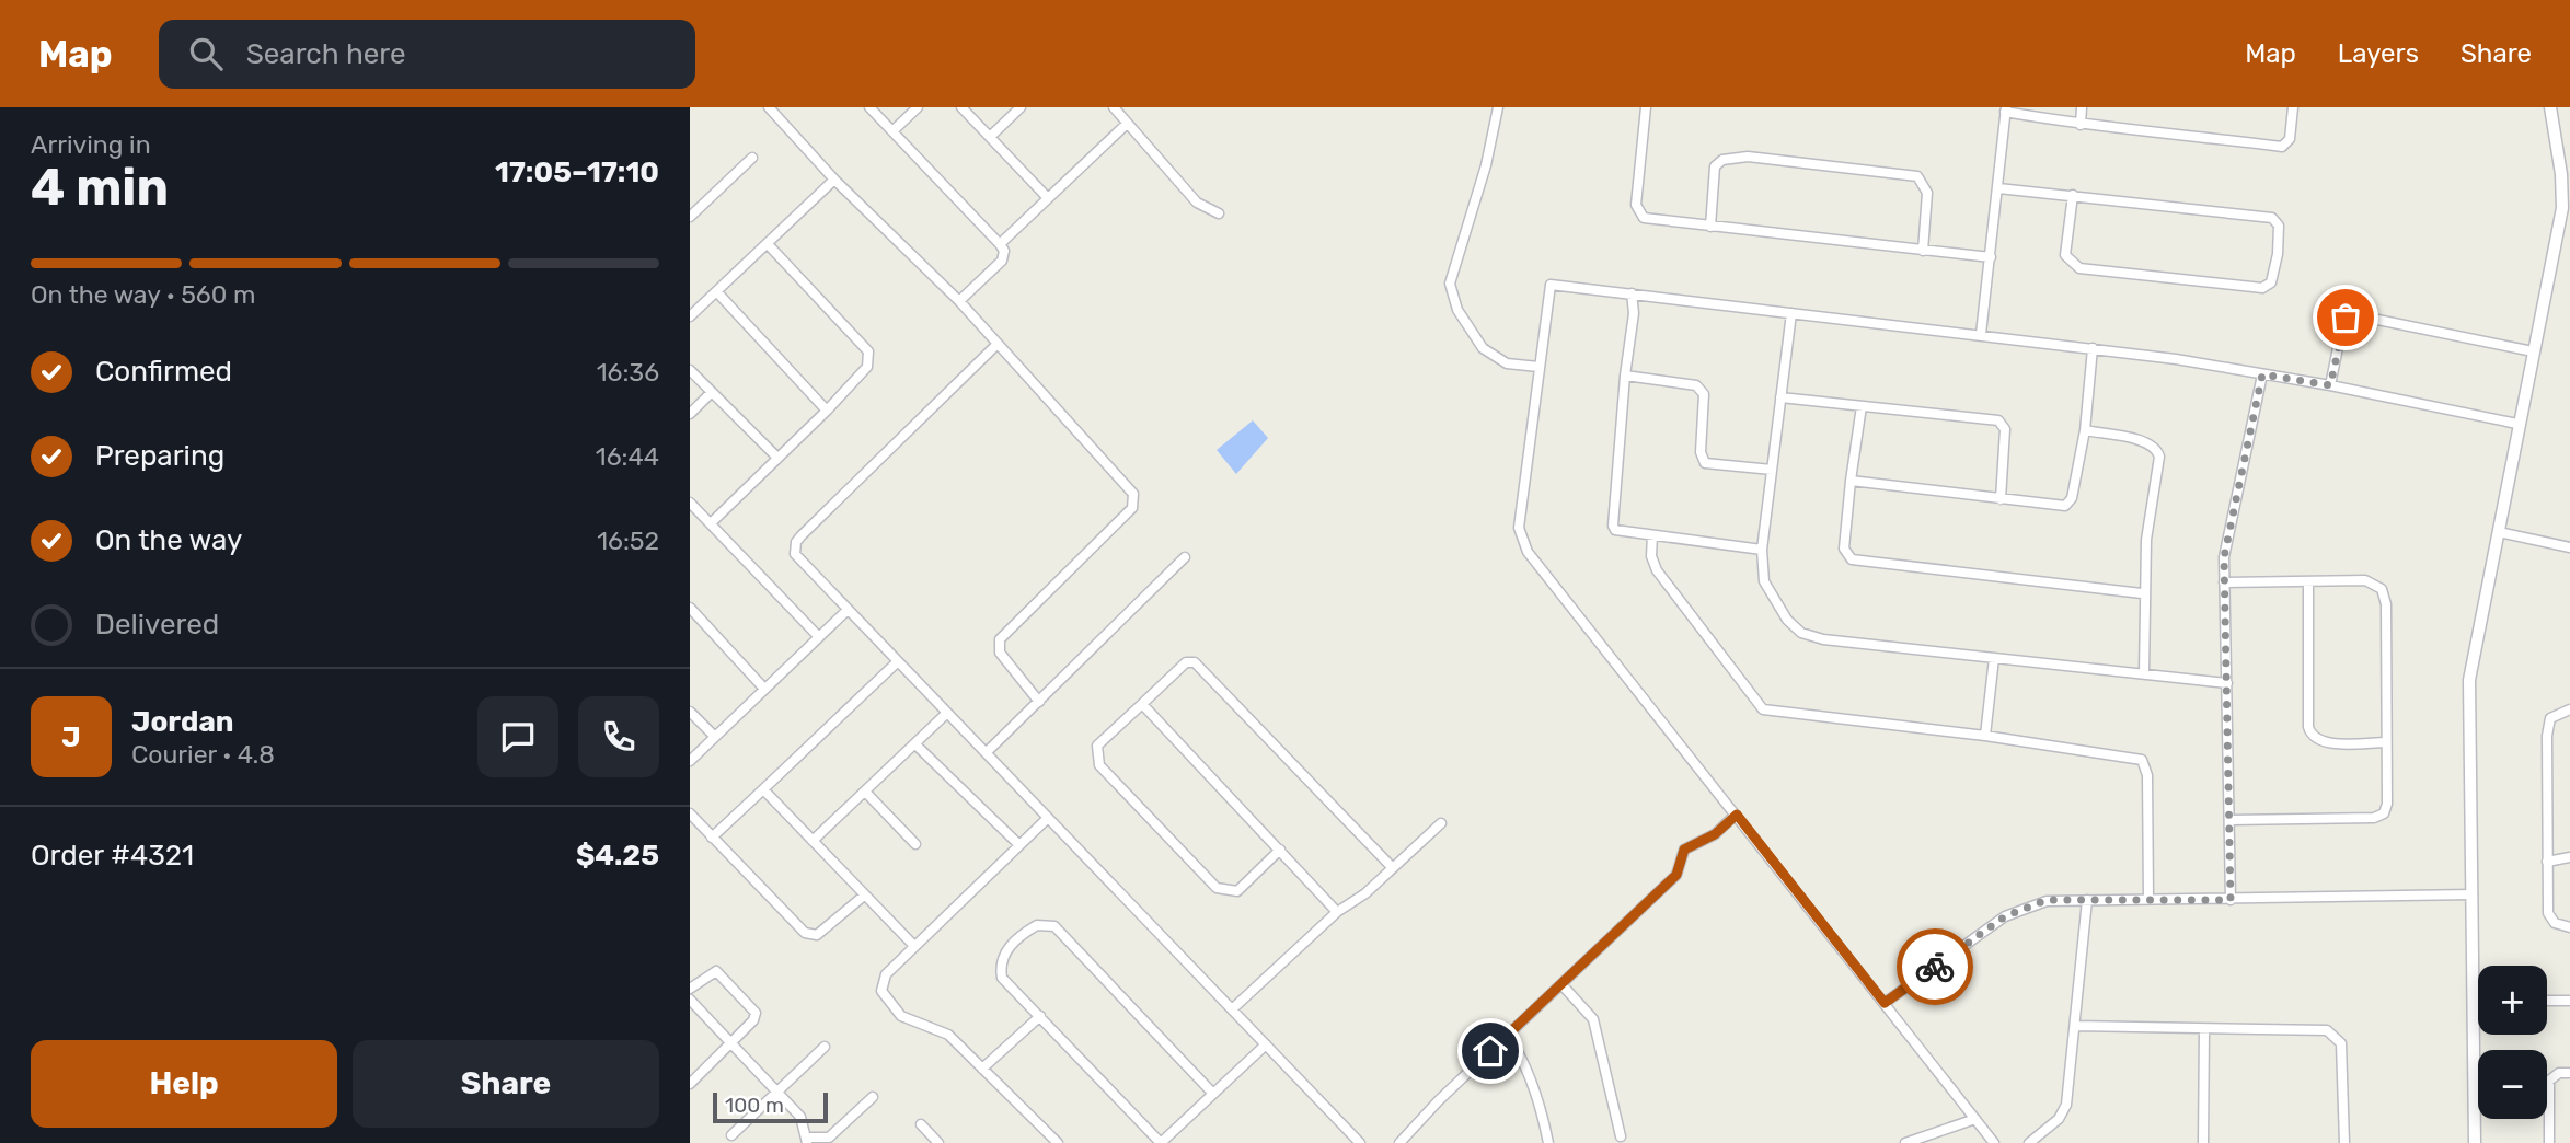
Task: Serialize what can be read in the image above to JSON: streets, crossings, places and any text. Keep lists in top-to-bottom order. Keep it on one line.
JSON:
{"scale_bar":"100 m","page":{"header":"Map","search":"Search here","nav":["Map","Layers","Share"],"heading":["4 min","Arriving in","17:05–17:10"],"panel":["Jordan","Courier · 4.8","Order #4321","$4.25"],"bar":"On the way · 560 m","list":[["Confirmed","16:36"],["Preparing","16:44"],["On the way","16:52"],"Delivered"],"round":"J","map_buttons":["+","−"],"buttons":["Help","Share"],"scale":"100 m"}}
